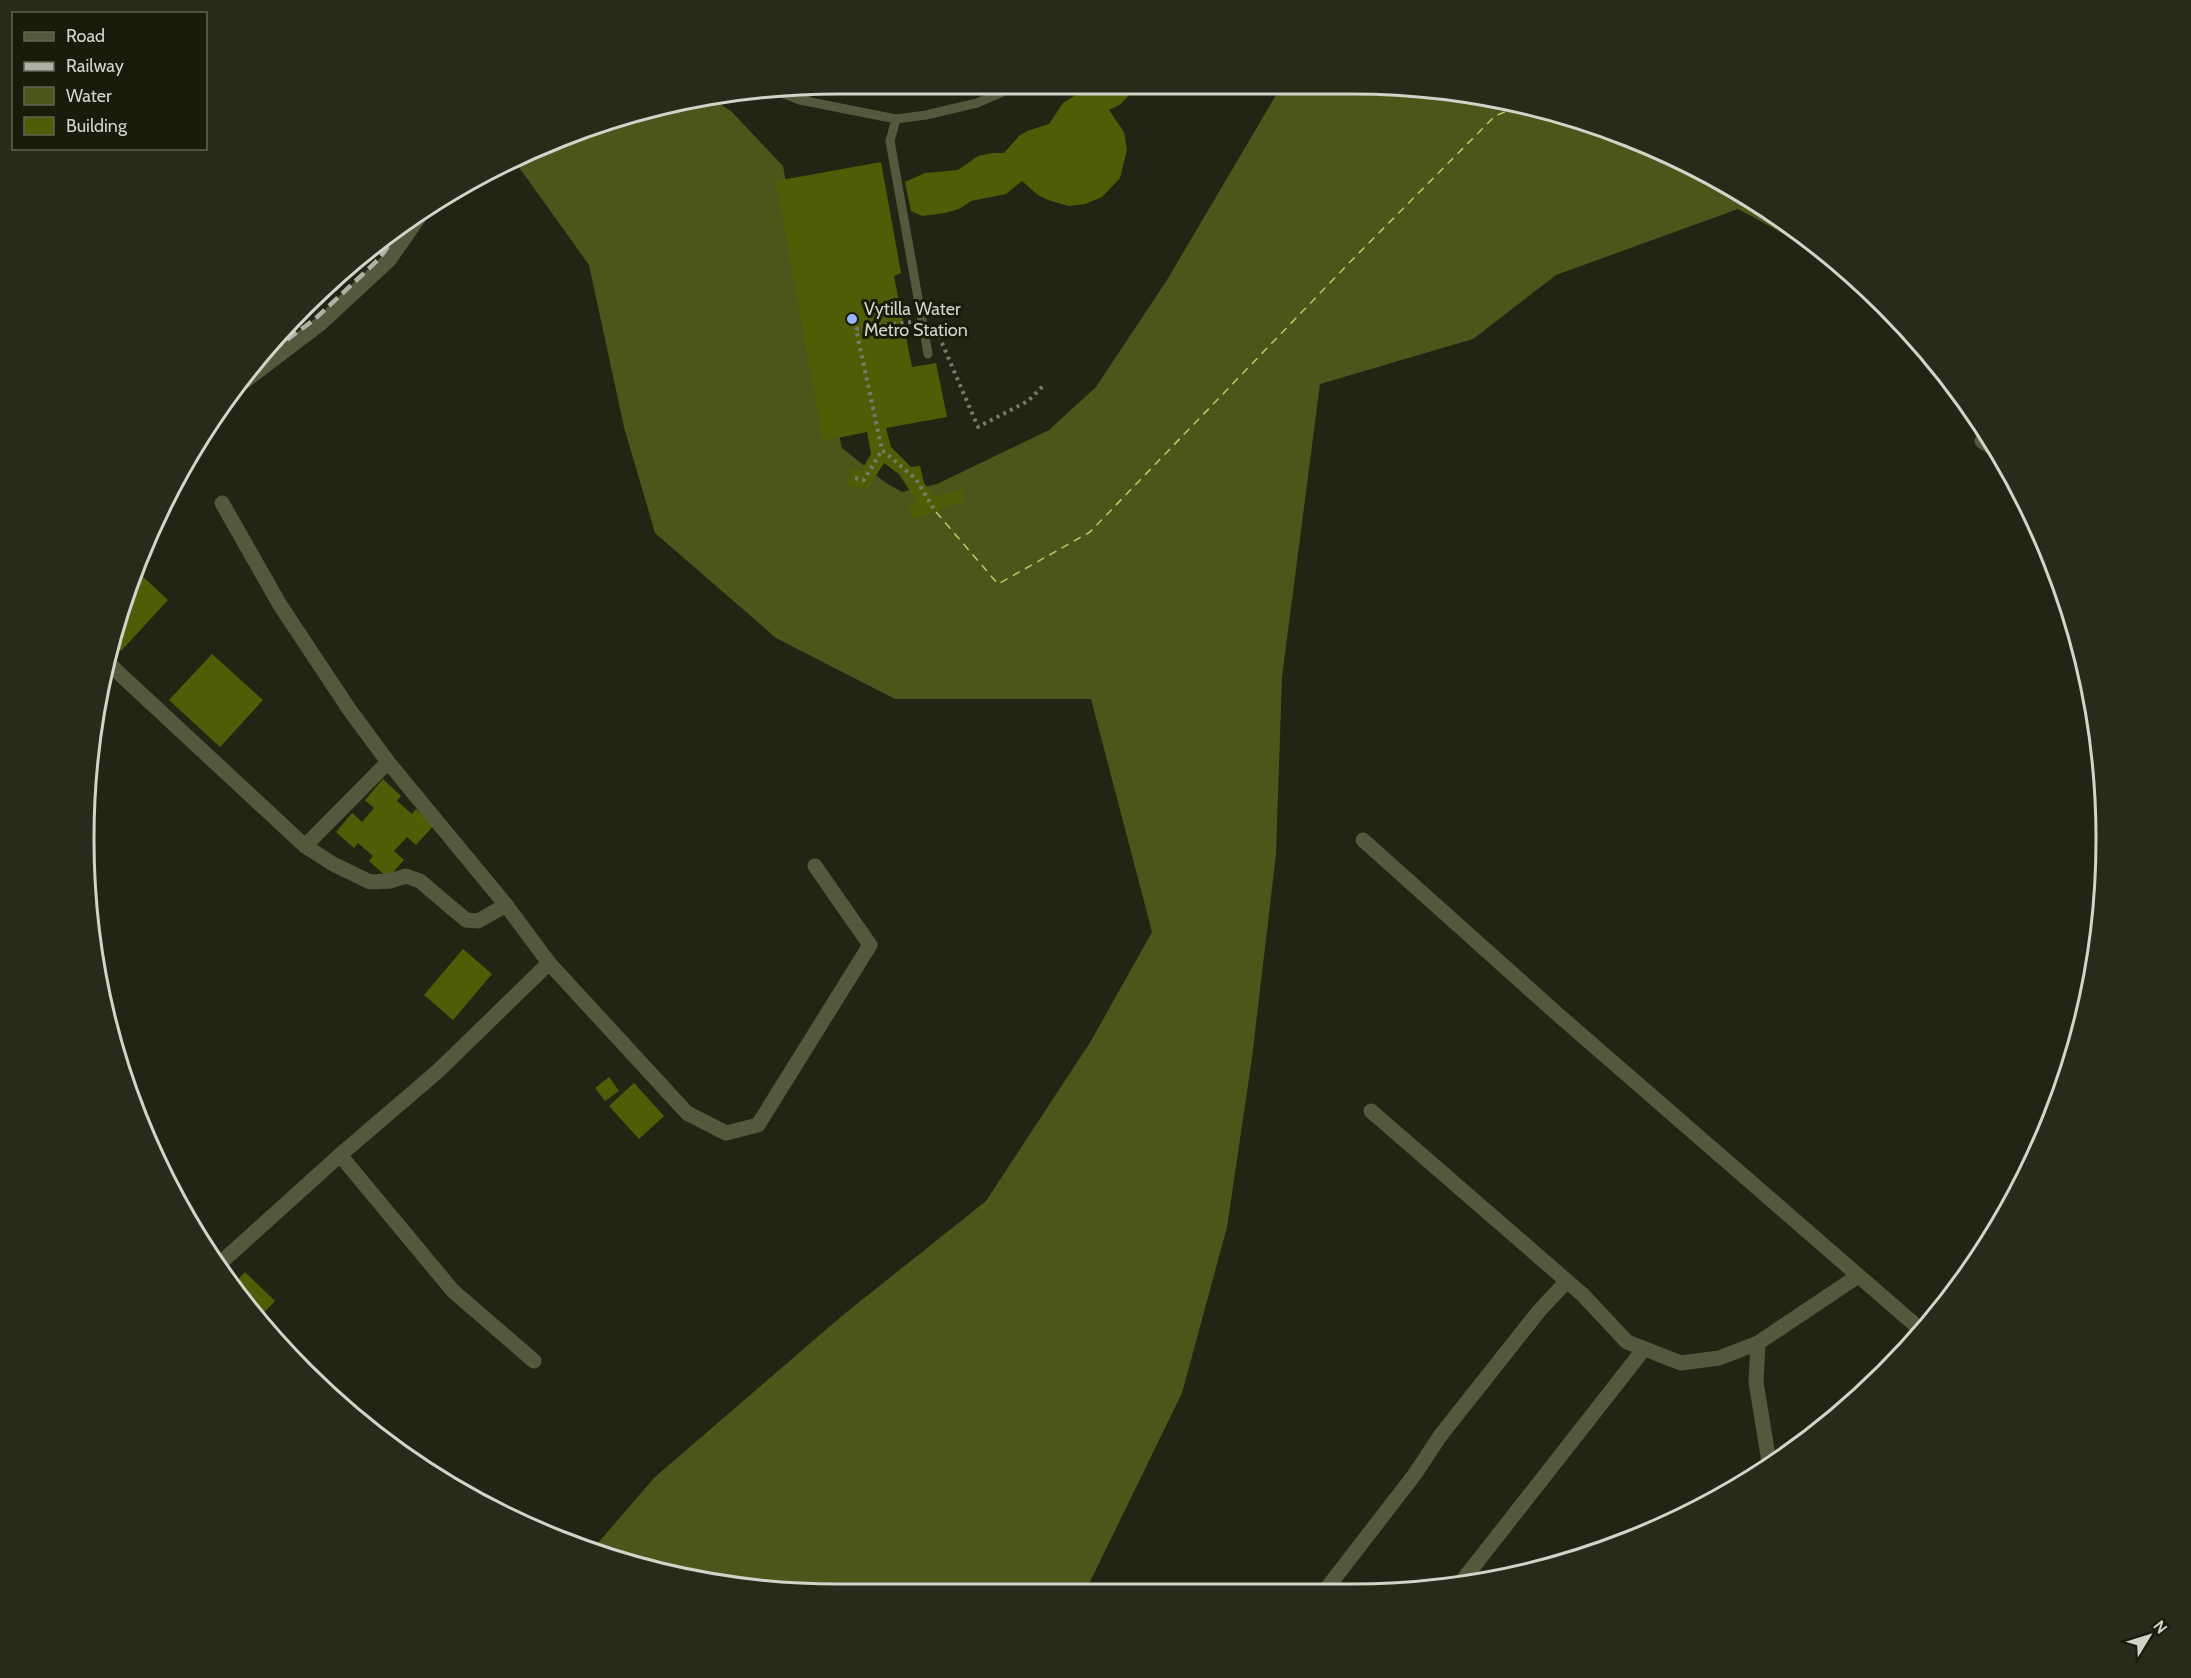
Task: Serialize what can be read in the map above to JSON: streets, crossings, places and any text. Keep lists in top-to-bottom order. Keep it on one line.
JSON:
{"places":["Vytilla Water Metro Station"],"legend":["Road","Railway","Water","Building"],"north":"top right"}
